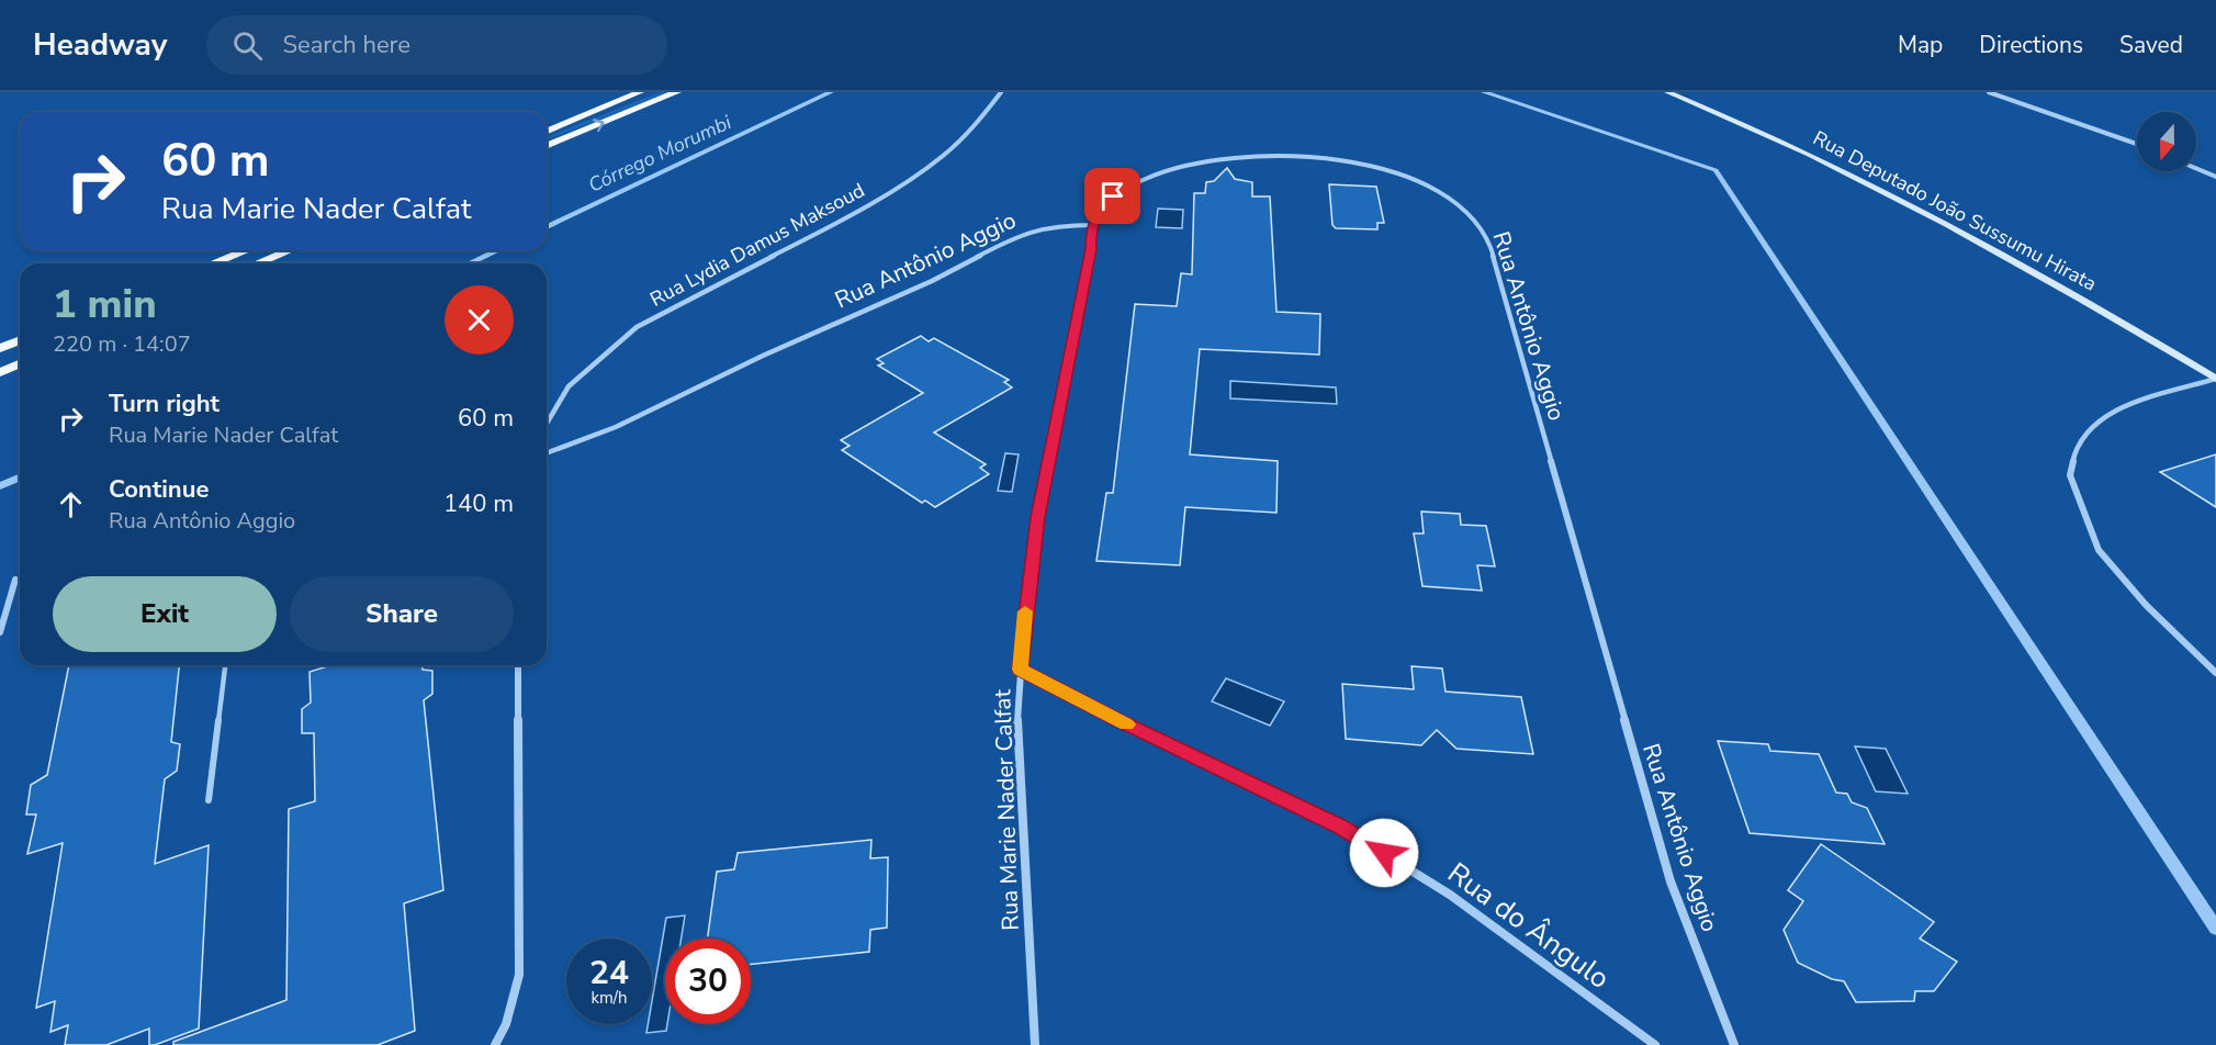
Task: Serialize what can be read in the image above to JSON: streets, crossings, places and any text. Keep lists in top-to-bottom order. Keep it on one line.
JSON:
{"streets":{"main road":["Rua Deputado João Sussumu Hirata"],"street":["Rua Lydia Damus Maksoud","Rua Antônio Aggio","Rua Marie Nader Calfat","Rua do Ângulo"]},"crossings":[["Rua Antônio Aggio","Rua Marie Nader Calfat"],["Rua Marie Nader Calfat","Rua do Ângulo"]],"water":["Córrego Morumbi"],"north":"bottom","page":{"header":"Headway","search":"Search here","nav":["Map","Directions","Saved"],"turn":["60 m","Rua Marie Nader Calfat"],"heading":["1 min","220 m · 14:07"],"list":[{"name":"Turn right","note":"Rua Marie Nader Calfat","value":"60 m"},{"name":"Continue","note":"Rua Antônio Aggio","value":"140 m"}],"buttons":["Exit","Share"],"speed":"24 km/h","limit":"30"}}
